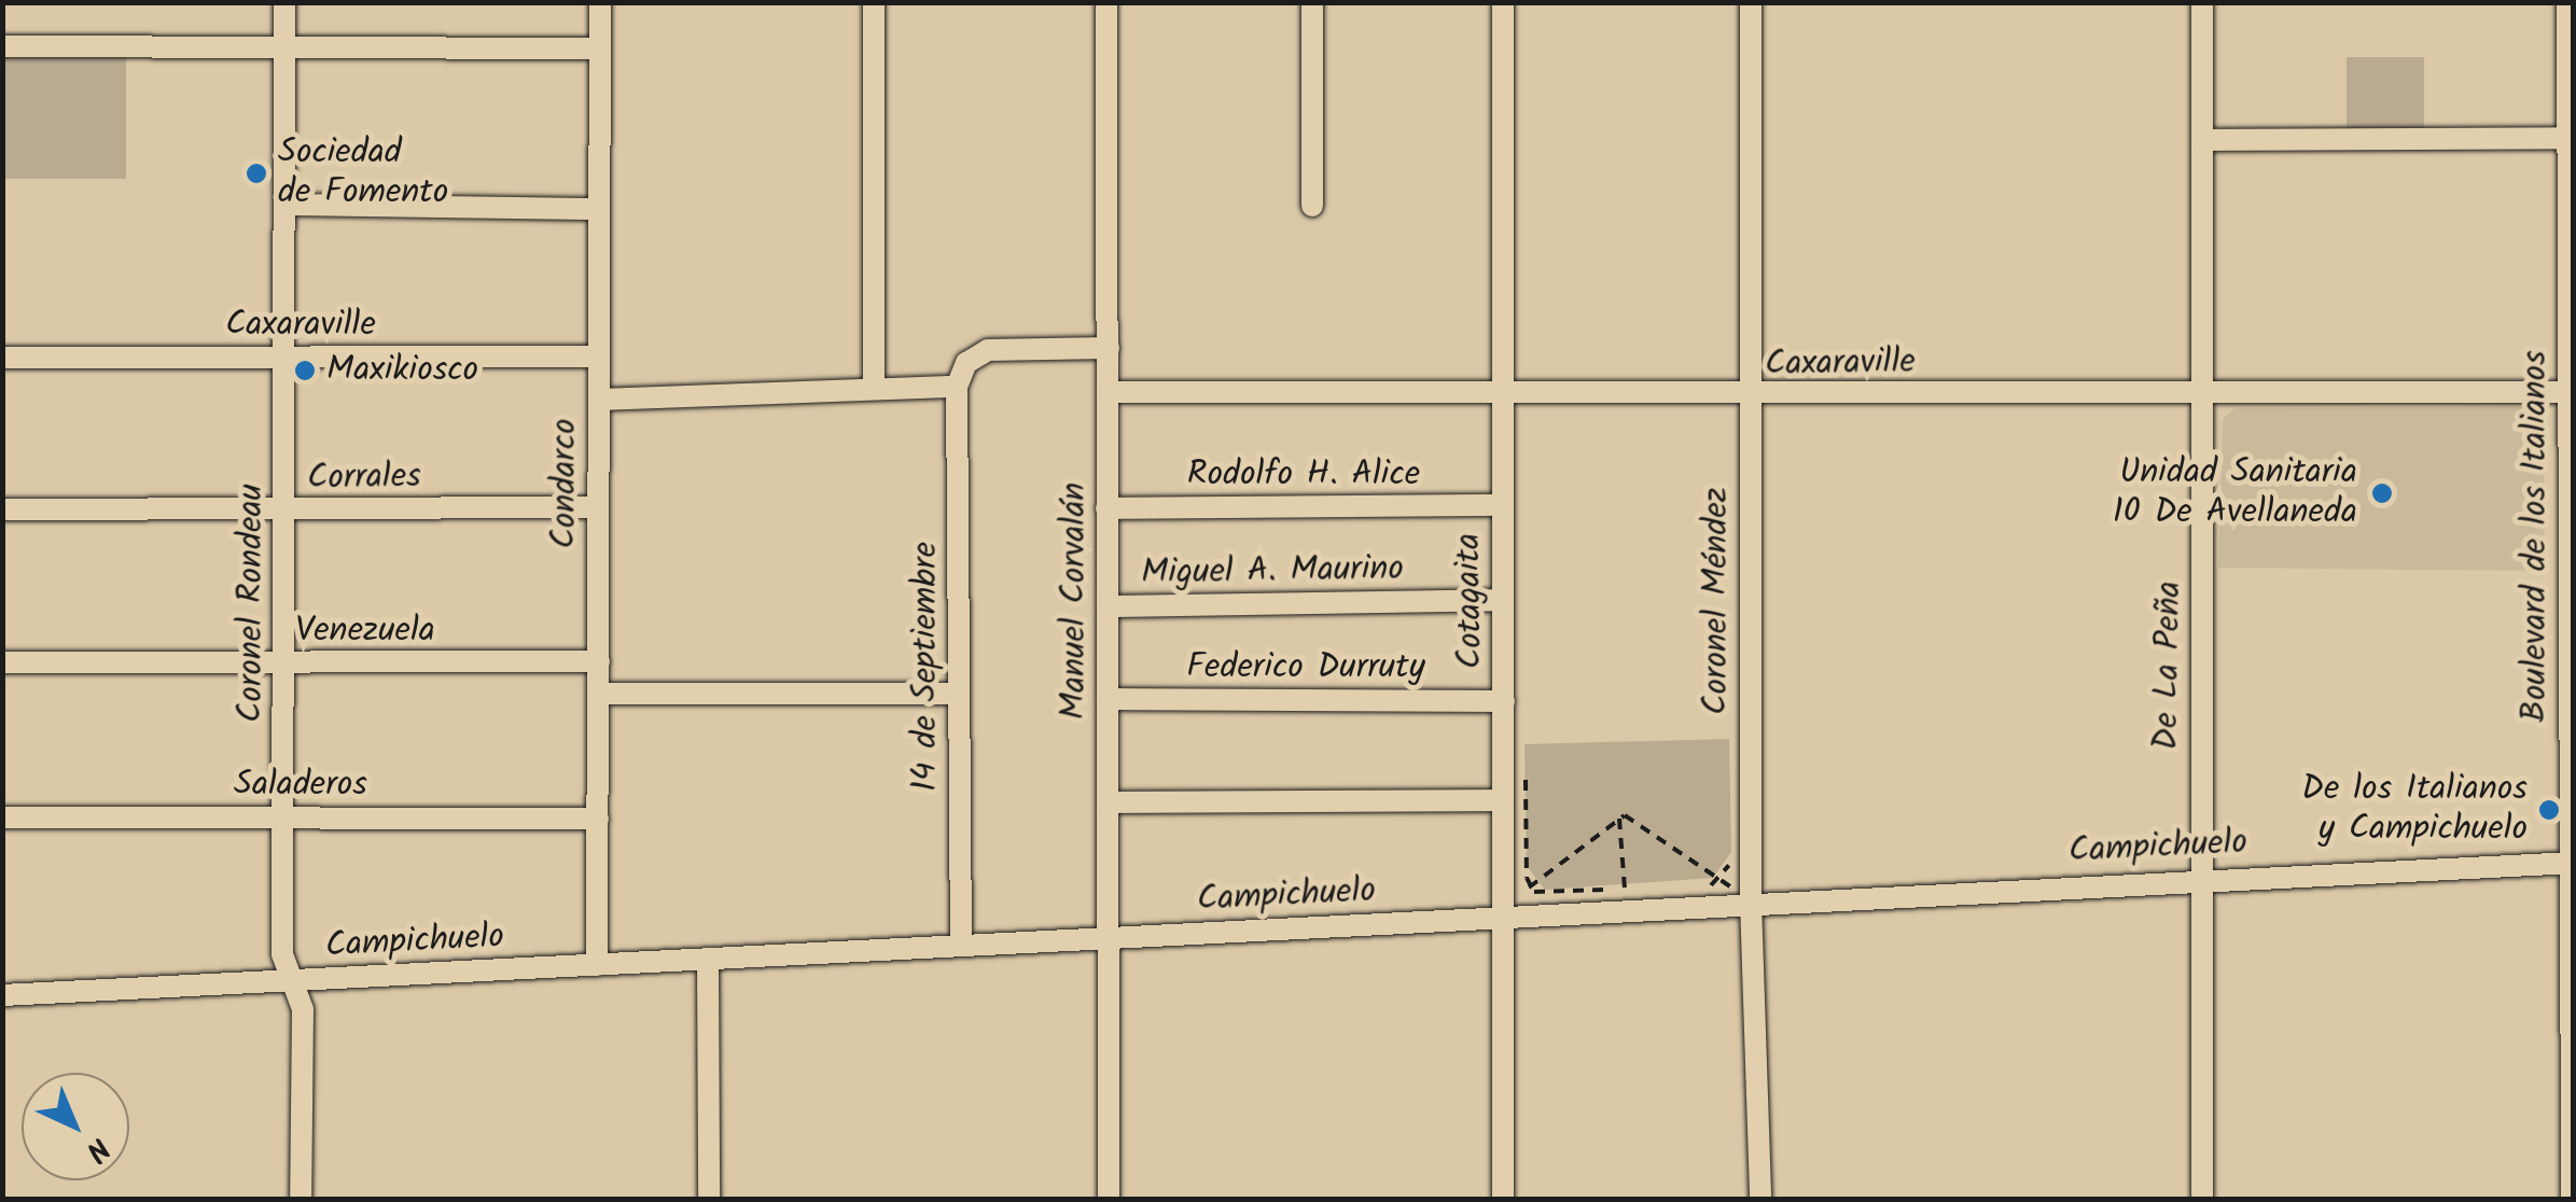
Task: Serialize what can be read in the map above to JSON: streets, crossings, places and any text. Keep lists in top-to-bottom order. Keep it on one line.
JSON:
{"streets":{"street":["Caxaraville","Rodolfo H. Alice","Corrales","Condarco","Boulevard de los Italianos","Miguel A. Maurino","Manuel Corvalán","Cotagaita","Coronel Méndez","Coronel Rondeau","Venezuela","De La Peña","14 de Septiembre","Federico Durruty","Saladeros","Campichuelo"]},"crossings":[["Caxaraville","Condarco"],["Caxaraville","Boulevard de los Italianos"],["Caxaraville","Manuel Corvalán"],["Caxaraville","Cotagaita"],["Caxaraville","Coronel Méndez"],["Caxaraville","Coronel Rondeau"],["Caxaraville","De La Peña"],["Rodolfo H. Alice","Manuel Corvalán"],["Rodolfo H. Alice","Cotagaita"],["Corrales","Condarco"],["Corrales","Coronel Rondeau"],["Condarco","Venezuela"],["Condarco","Saladeros"],["Condarco","Campichuelo"],["Boulevard de los Italianos","Campichuelo"],["Miguel A. Maurino","Manuel Corvalán"],["Miguel A. Maurino","Cotagaita"],["Manuel Corvalán","Federico Durruty"],["Manuel Corvalán","Campichuelo"],["Cotagaita","Federico Durruty"],["Cotagaita","Campichuelo"],["Coronel Méndez","Campichuelo"],["Coronel Rondeau","Venezuela"],["Coronel Rondeau","Saladeros"],["Coronel Rondeau","Campichuelo"],["De La Peña","Campichuelo"],["14 de Septiembre","Campichuelo"]],"places":["Sociedad de Fomento","Maxikiosco","Unidad Sanitaria 10 De Avellaneda","De los Italianos y Campichuelo"],"north":"bottom right"}
